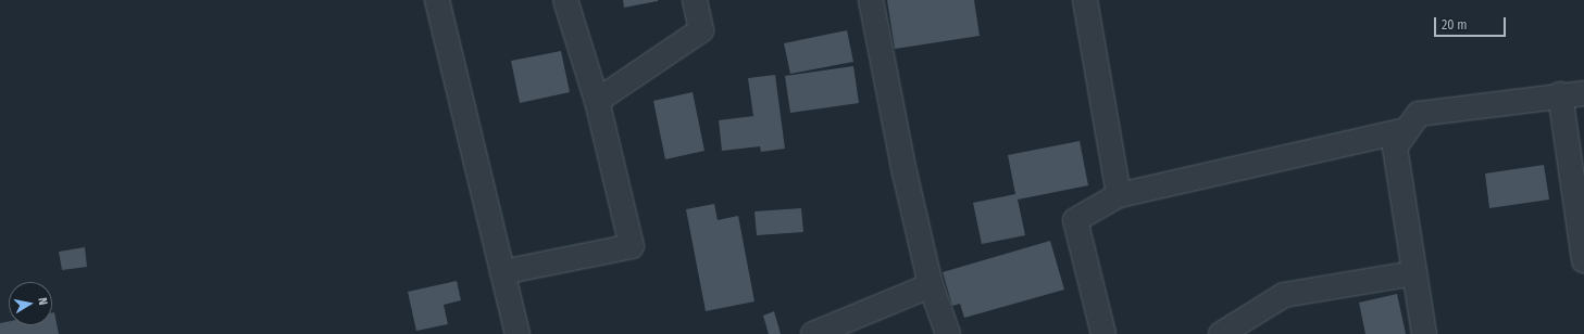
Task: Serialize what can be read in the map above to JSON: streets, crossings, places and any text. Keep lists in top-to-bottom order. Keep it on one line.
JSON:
{"scale_bar":"20 m","north":"right"}
